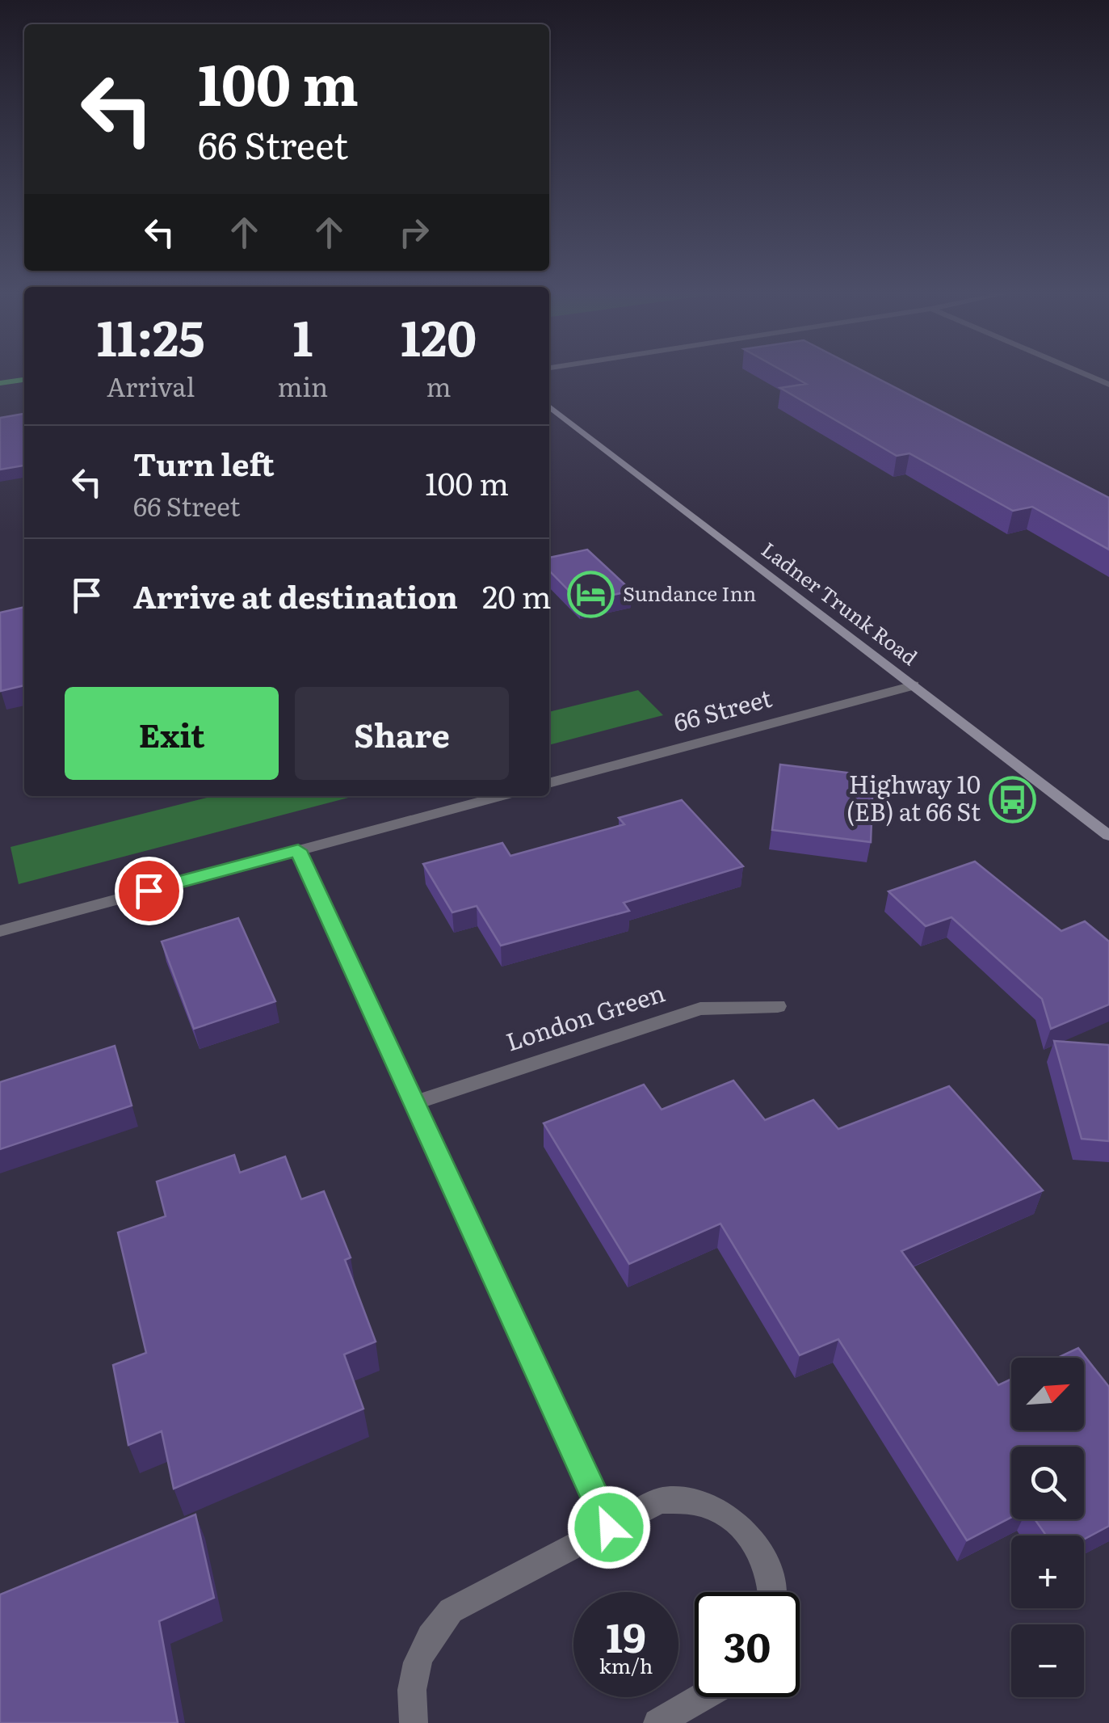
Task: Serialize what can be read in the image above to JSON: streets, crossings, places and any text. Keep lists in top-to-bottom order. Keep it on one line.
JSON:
{"streets":{"main road":["Ladner Trunk Road"],"street":["66 Street","London Green"]},"crossings":[["Ladner Trunk Road","66 Street"]],"places":{"hotel":["Sundance Inn"],"bus stop":["Highway 10 (EB) at 66 St"]},"north":"top right","page":{"turn":["100 m","66 Street"],"eta":["11:25","Arrival","1","min","120","m"],"list":[{"name":"Turn left","note":"66 Street","value":"100 m"},{"name":"Arrive at destination","value":"20 m"}],"buttons":["Exit","Share"],"map_buttons":["+","−"],"speed":"19 km/h","limit":"30"}}
